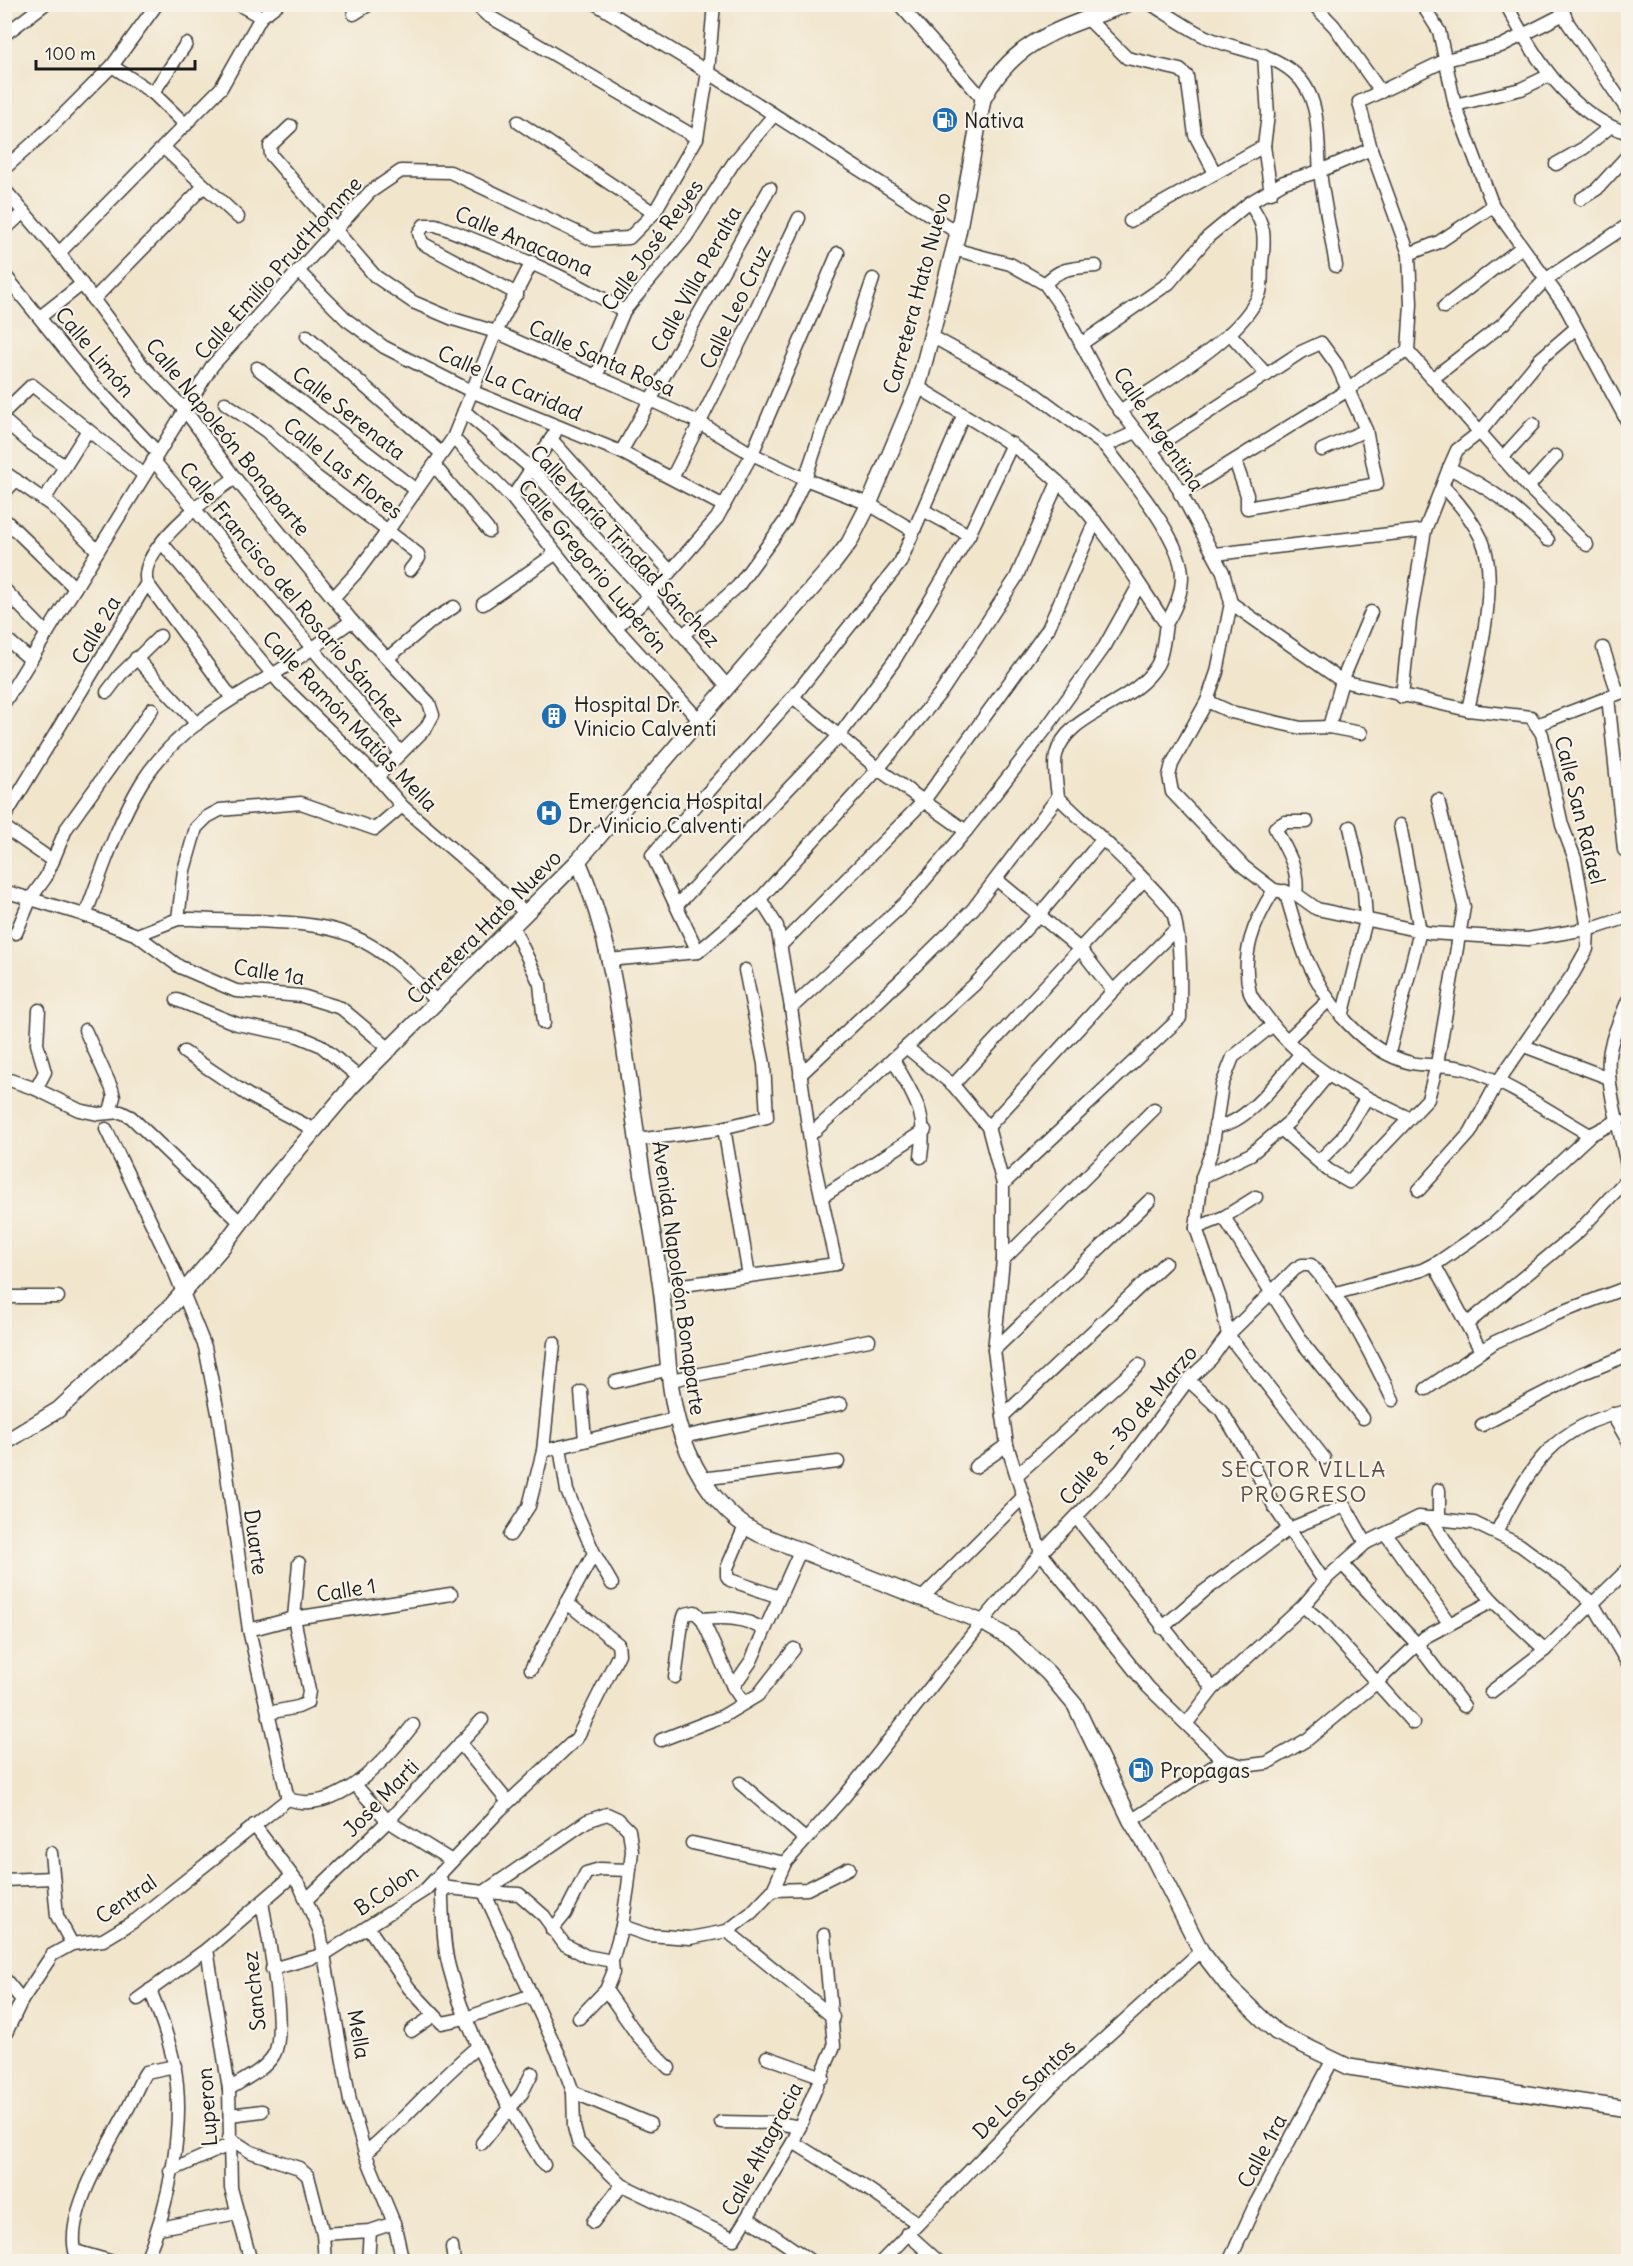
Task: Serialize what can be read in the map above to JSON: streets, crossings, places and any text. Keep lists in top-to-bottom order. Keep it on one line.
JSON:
{"streets":{"main road":["Carretera Hato Nuevo","Avenida Napoleón Bonaparte"],"street":["Calle Anacaona","Calle José Reyes","Calle Emilio Prud'Homme","Calle Villa Peralta","Calle Leo Cruz","Calle Limón","Calle Santa Rosa","Calle La Caridad","Calle Serenata","Calle Argentina","Calle Napoleón Bonaparte","Calle Las Flores","Calle María Trindad Sánchez","Calle Gregorio Luperón","Calle Francisco del Rosario Sánchez","Calle 2a","Calle Ramón Matías Mella","Calle San Rafael","Calle 1a","Calle 8 - 30 de Marzo","Duarte","Calle 1","Jose Marti","B.Colon","Central","Sanchez","Mella","De Los Santos","Luperon","Calle Altagracia","Calle 1ra"]},"crossings":[["Calle Anacaona","Calle José Reyes"],["Calle José Reyes","Calle Santa Rosa"],["Calle Emilio Prud'Homme","Calle Limón"],["Calle Emilio Prud'Homme","Calle Santa Rosa"],["Calle Emilio Prud'Homme","Calle La Caridad"],["Calle Emilio Prud'Homme","Calle Napoleón Bonaparte"],["Calle Emilio Prud'Homme","Calle Francisco del Rosario Sánchez"],["Calle Villa Peralta","Calle Santa Rosa"],["Calle Villa Peralta","Calle La Caridad"],["Carretera Hato Nuevo","Calle Santa Rosa"],["Carretera Hato Nuevo","Calle Argentina"],["Carretera Hato Nuevo","Calle María Trindad Sánchez"],["Carretera Hato Nuevo","Calle Gregorio Luperón"],["Carretera Hato Nuevo","Calle Ramón Matías Mella"],["Carretera Hato Nuevo","Calle 1a"],["Carretera Hato Nuevo","Avenida Napoleón Bonaparte"],["Carretera Hato Nuevo","Duarte"],["Calle Leo Cruz","Calle Santa Rosa"],["Calle Leo Cruz","Calle La Caridad"],["Calle Limón","Calle Francisco del Rosario Sánchez"],["Calle Argentina","Calle San Rafael"],["Calle Napoleón Bonaparte","Calle Francisco del Rosario Sánchez"],["Calle Napoleón Bonaparte","Calle 2a"],["Calle Francisco del Rosario Sánchez","Calle 2a"],["Calle 2a","Calle Ramón Matías Mella"],["Avenida Napoleón Bonaparte","Calle 8 - 30 de Marzo"],["Avenida Napoleón Bonaparte","De Los Santos"],["Avenida Napoleón Bonaparte","Calle 1ra"],["Duarte","Calle 1"],["Duarte","Central"],["Jose Marti","Mella"],["B.Colon","Sanchez"],["B.Colon","Mella"],["Central","Mella"],["Sanchez","Luperon"]],"districts":["SECTOR VILLA PROGRESO"],"places":{"fuel station":["Nativa","Propagas"],"building":["Hospital Dr. Vinicio Calventi"],"hospital":["Emergencia Hospital Dr. Vinicio Calventi"]},"scale_bar":"100 m"}
